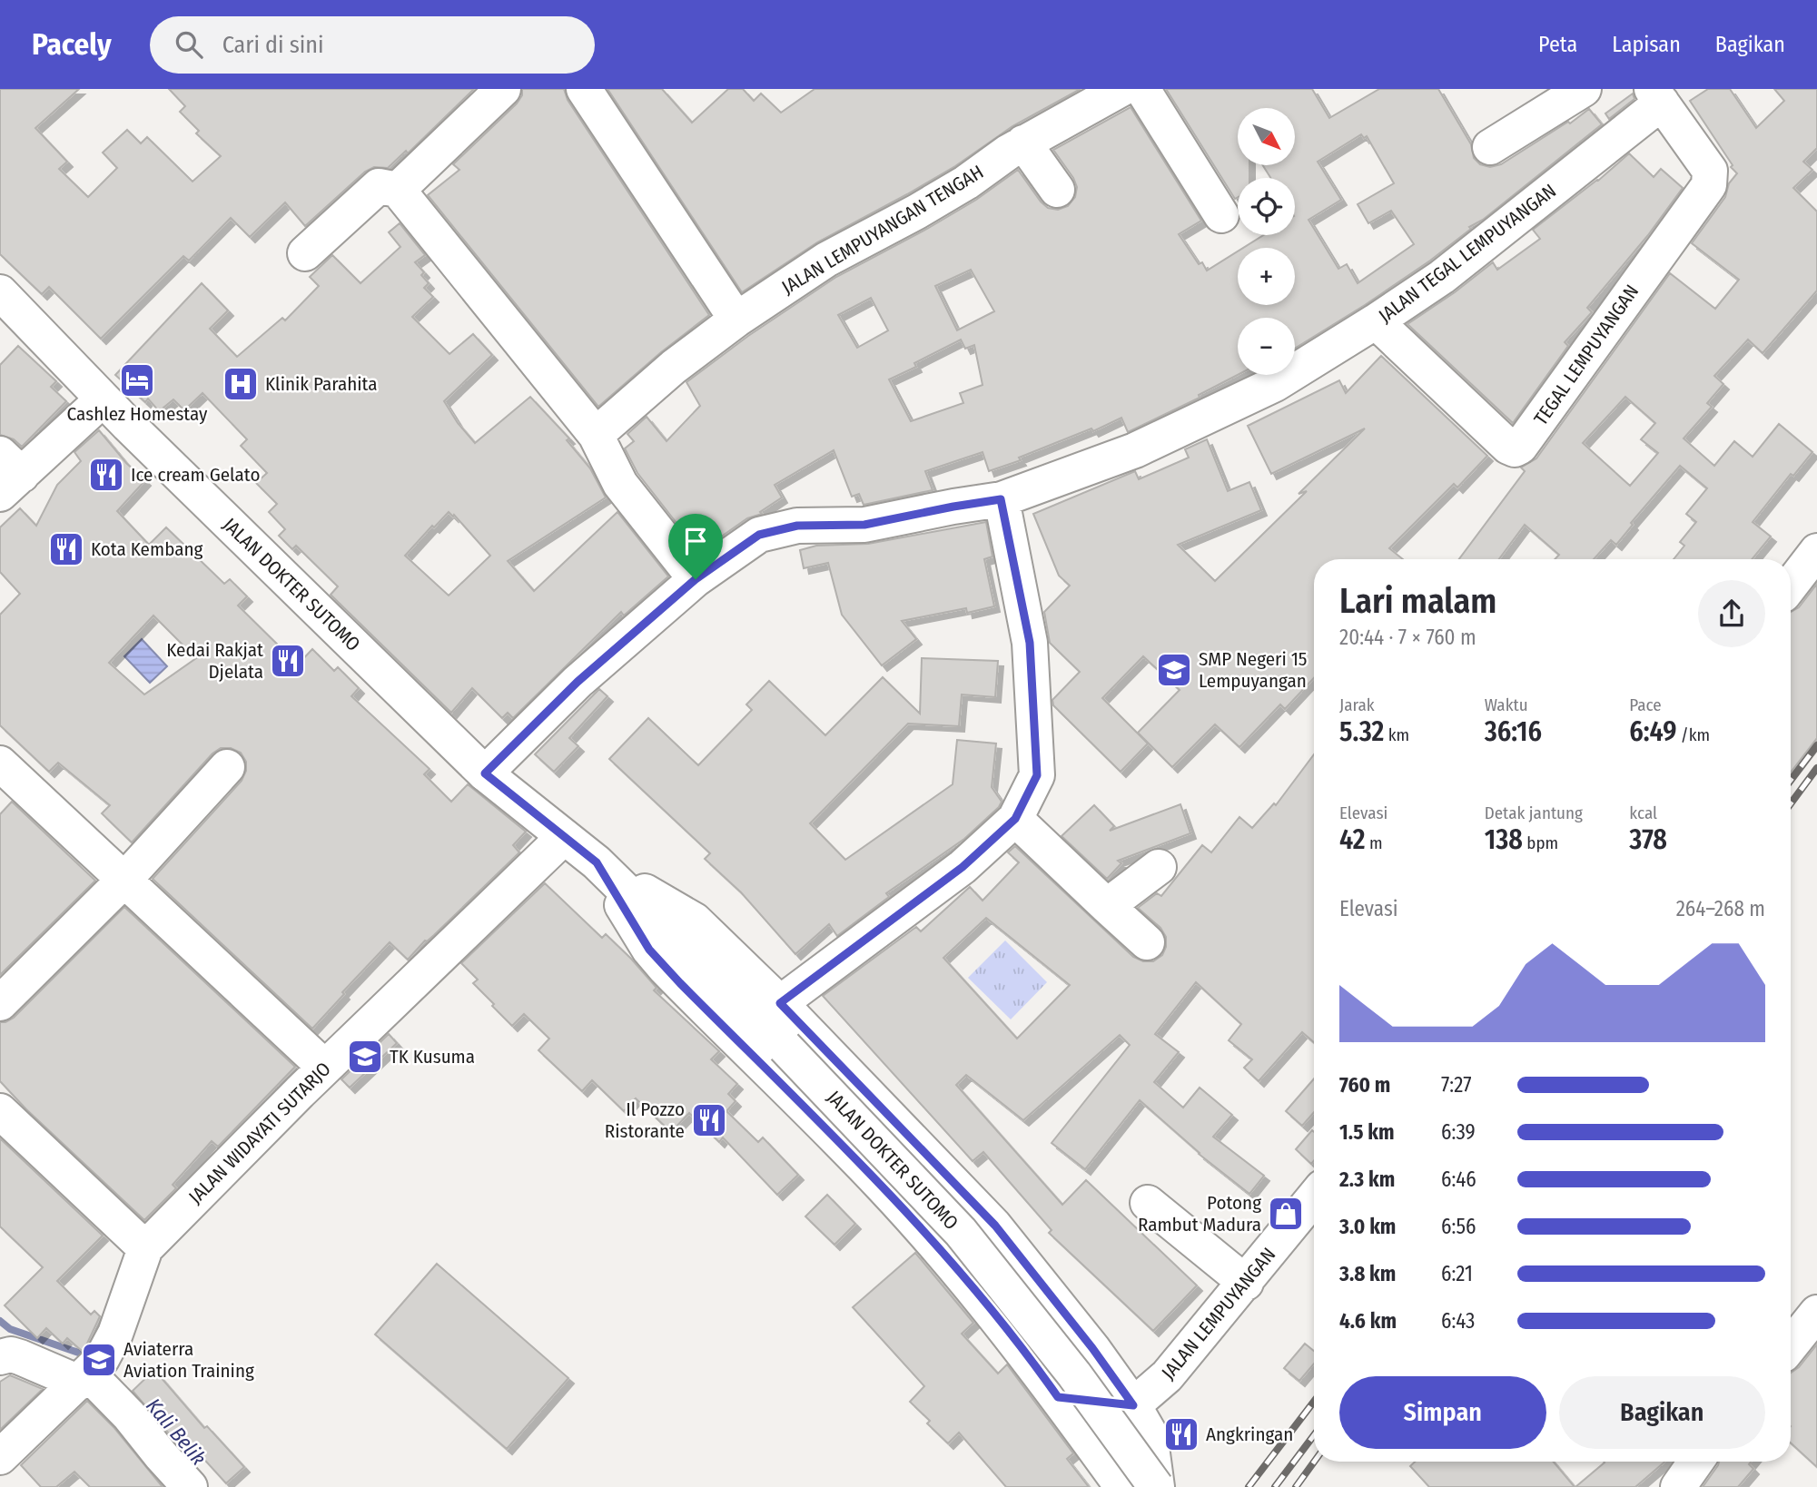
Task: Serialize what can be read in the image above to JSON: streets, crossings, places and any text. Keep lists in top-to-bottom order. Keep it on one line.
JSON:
{"streets":{"street":["JALAN LEMPUYANGAN TENGAH","JALAN TEGAL LEMPUYANGAN","TEGAL LEMPUYANGAN","JALAN DOKTER SUTOMO","JALAN WIDAYATI SUTARJO","JALAN LEMPUYANGAN"]},"crossings":[["JALAN TEGAL LEMPUYANGAN","TEGAL LEMPUYANGAN"],["JALAN TEGAL LEMPUYANGAN","JALAN DOKTER SUTOMO"],["JALAN DOKTER SUTOMO","JALAN WIDAYATI SUTARJO"],["JALAN DOKTER SUTOMO","JALAN LEMPUYANGAN"]],"water":["Kali Belik"],"places":{"hotel":["Cashlez Homestay"],"hospital":["Klinik Parahita"],"restaurant":["Ice cream Gelato","Kota Kembang","Kedai Rakjat Djelata","Il Pozzo Ristorante","Angkringan"],"school or university":["SMP Negeri 15 Lempuyangan","TK Kusuma","Aviaterra Aviation Training"],"shop":["Potong Rambut Madura"]},"north":"bottom right","page":{"header":"Pacely","search":"Cari di sini","nav":["Peta","Lapisan","Bagikan"],"map_buttons":["+","−"],"heading":["Lari malam","20:44 · 7 × 760 m"],"stats":[["Jarak","5.32 km"],["Waktu","36:16"],["Pace","6:49 /km"],["Elevasi","42 m"],["Detak jantung","138 bpm"],["kcal","378"]],"chart":["Elevasi","264–268 m"],"list":[{"name":"760 m","note":"7:27"},{"name":"1.5 km","note":"6:39"},{"name":"2.3 km","note":"6:46"},{"name":"3.0 km","note":"6:56"},{"name":"3.8 km","note":"6:21"},{"name":"4.6 km","note":"6:43"}],"buttons":["Simpan","Bagikan"]}}
